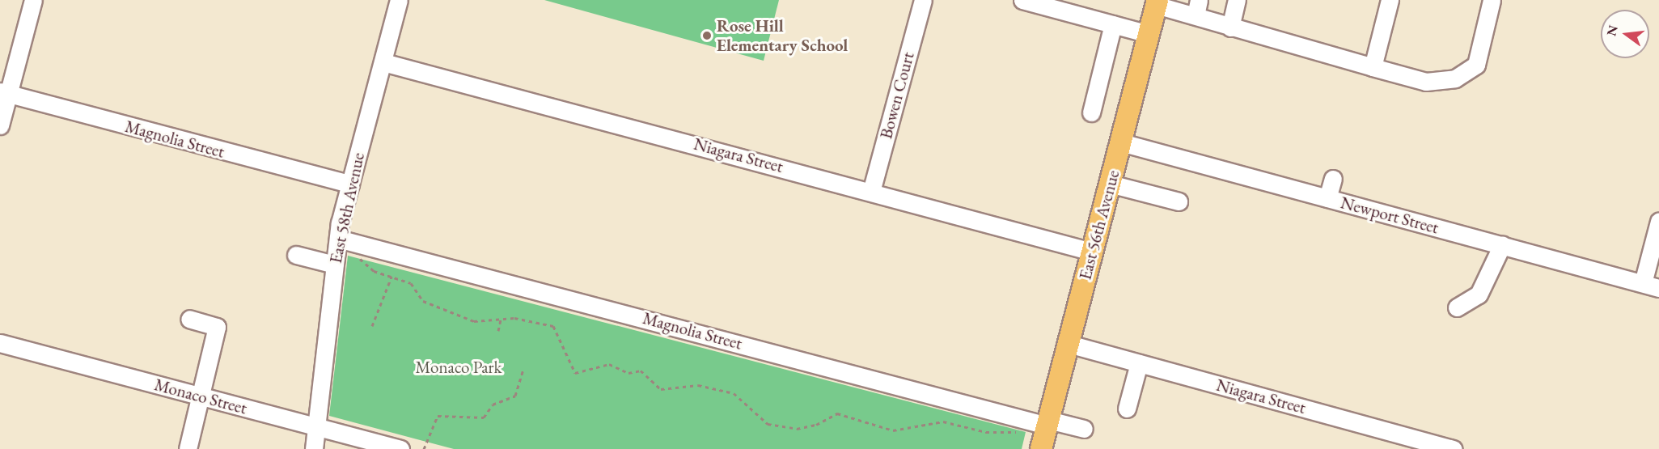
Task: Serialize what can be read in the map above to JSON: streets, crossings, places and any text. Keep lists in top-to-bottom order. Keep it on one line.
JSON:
{"streets":{"main road":["East 56th Avenue"],"street":["Bowen Court","Magnolia Street","Niagara Street","East 58th Avenue","Newport Street","Monaco Street"]},"crossings":[["Bowen Court","Niagara Street"],["Magnolia Street","East 58th Avenue"],["Magnolia Street","East 56th Avenue"],["Niagara Street","East 58th Avenue"],["Niagara Street","East 56th Avenue"],["East 58th Avenue","Monaco Street"],["Newport Street","East 56th Avenue"]],"parks":["Monaco Park"],"places":["Rose Hill Elementary School"],"north":"left"}
